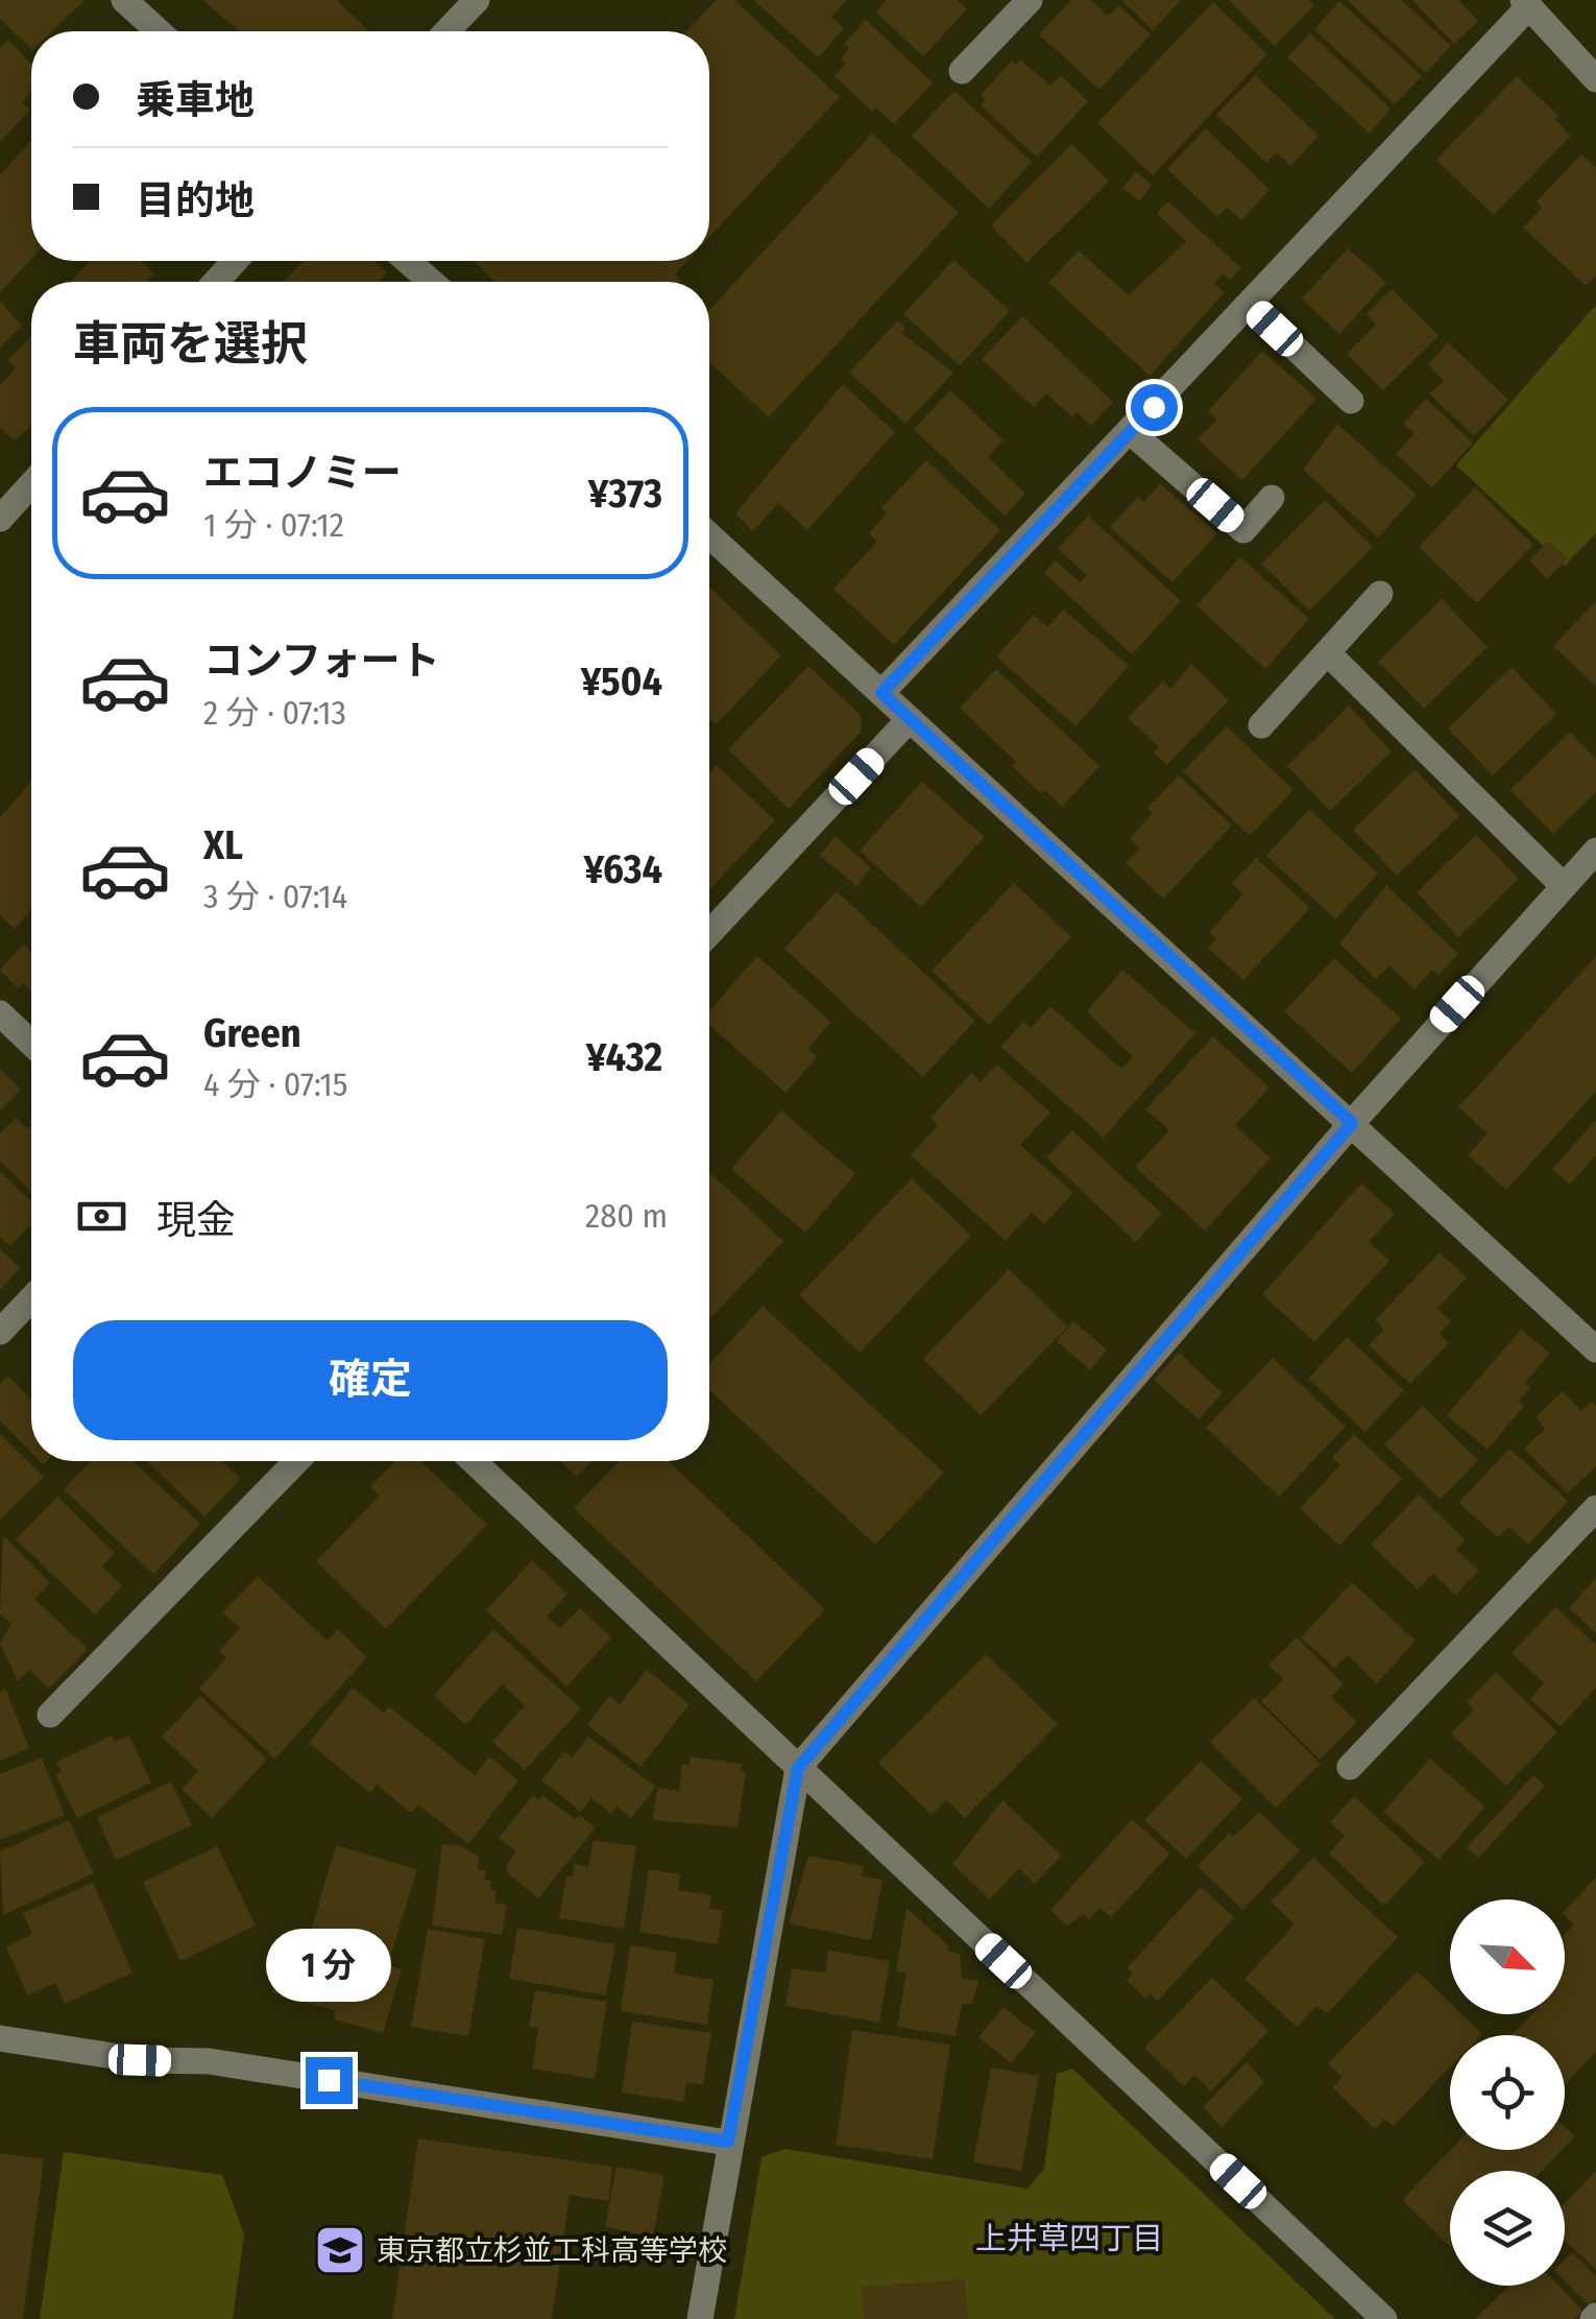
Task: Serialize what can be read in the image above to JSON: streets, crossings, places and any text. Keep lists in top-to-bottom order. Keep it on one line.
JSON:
{"districts":["上井草四丁目"],"places":{"school or university":["東京都立杉並工科高等学校"]},"north":"bottom right","page":{"banner":["乗車地","目的地"],"heading":"車両を選択","list":[{"name":"エコノミー","note":"1 分 · 07:12","value":"¥373"},{"name":"コンフォート","note":"2 分 · 07:13","value":"¥504"},{"name":"XL","note":"3 分 · 07:14","value":"¥634"},{"name":"Green","note":"4 分 · 07:15","value":"¥432"}],"pay":["現金","280 m"],"buttons":"確定","bubble":"1 分"}}
